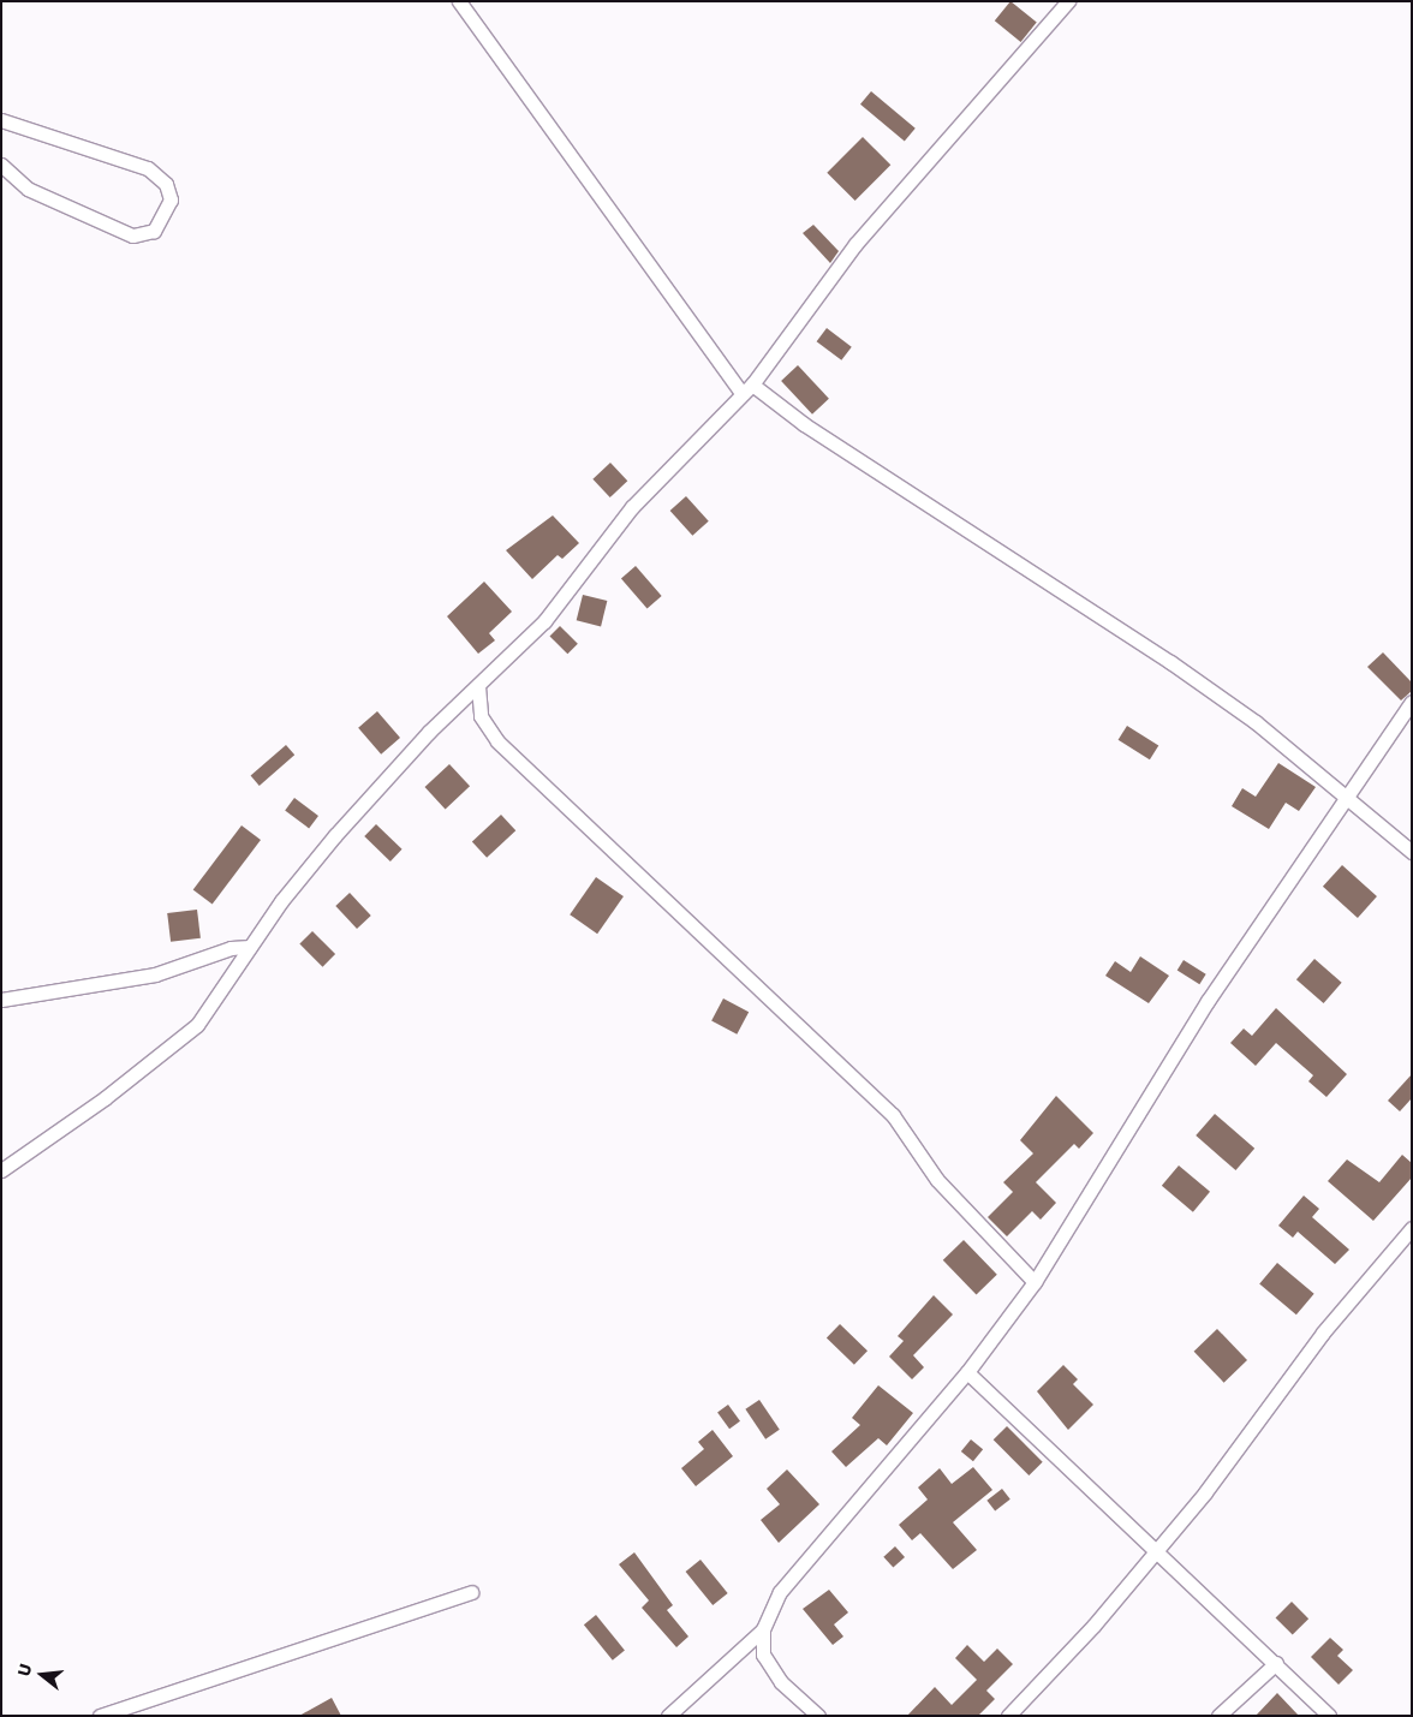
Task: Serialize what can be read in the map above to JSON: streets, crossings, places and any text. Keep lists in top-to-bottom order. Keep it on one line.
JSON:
{"north":"left"}
